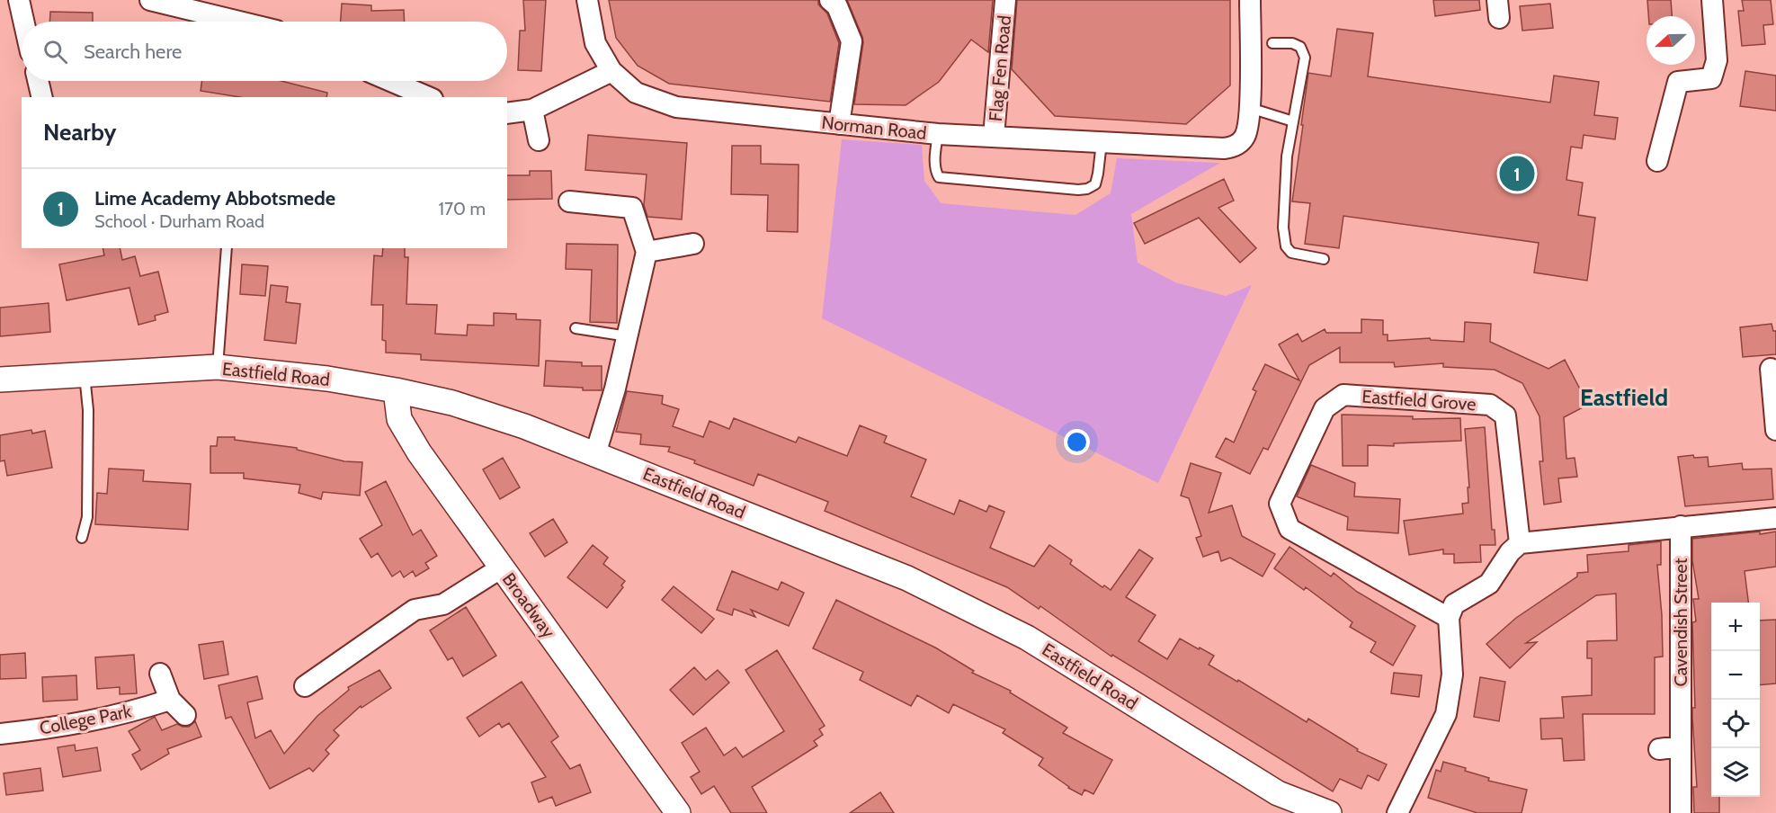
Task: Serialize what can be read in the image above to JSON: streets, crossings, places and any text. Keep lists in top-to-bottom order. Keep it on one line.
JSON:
{"streets":{"street":["Flag Fen Road","Norman Road","Eastfield Road","Eastfield Grove","Broadway","Cavendish Street","College Park"]},"crossings":[["Flag Fen Road","Norman Road"],["Eastfield Road","Broadway"]],"districts":["Eastfield"],"north":"left","page":{"search":"Search here","heading":"Nearby","pins":"1","list":[{"mark":"1","name":"Lime Academy Abbotsmede","note":"School · Durham Road","value":"170 m"}],"map_buttons":["+","−"]}}
